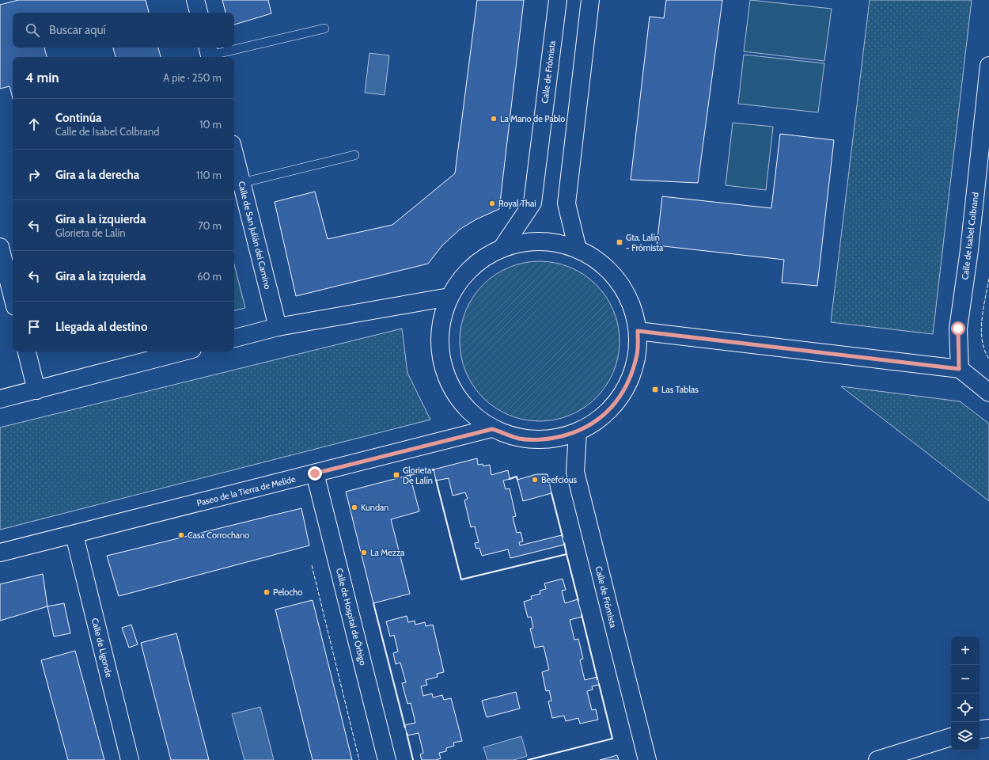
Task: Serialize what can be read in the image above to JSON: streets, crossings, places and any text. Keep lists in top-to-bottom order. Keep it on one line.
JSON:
{"streets":{"street":["Calle de Frómista","Calle de San Julián del Camino","Calle de Isabel Colbrand","Paseo de la Tierra de Melide","Calle de Hospital de Órbigo","Calle de Ligonde"]},"crossings":[["Paseo de la Tierra de Melide","Calle de Hospital de Órbigo"],["Paseo de la Tierra de Melide","Calle de Ligonde"]],"places":{"other":["La Mano de Pablo","Royal Thai","Beefcious","Kundan","Casa Corrochano","La Mezza","Pelocho"],"transit":["Gta. Lalín - Frómista","Las Tablas","Glorieta De Lalín"]},"page":{"search":"Buscar aquí","heading":["4 min","A pie · 250 m"],"list":[["Continúa","Calle de Isabel Colbrand","10 m"],["Gira a la derecha","110 m"],["Gira a la izquierda","Glorieta de Lalín","70 m"],["Gira a la izquierda","60 m"],"Llegada al destino"],"map_buttons":["+","−"]}}
